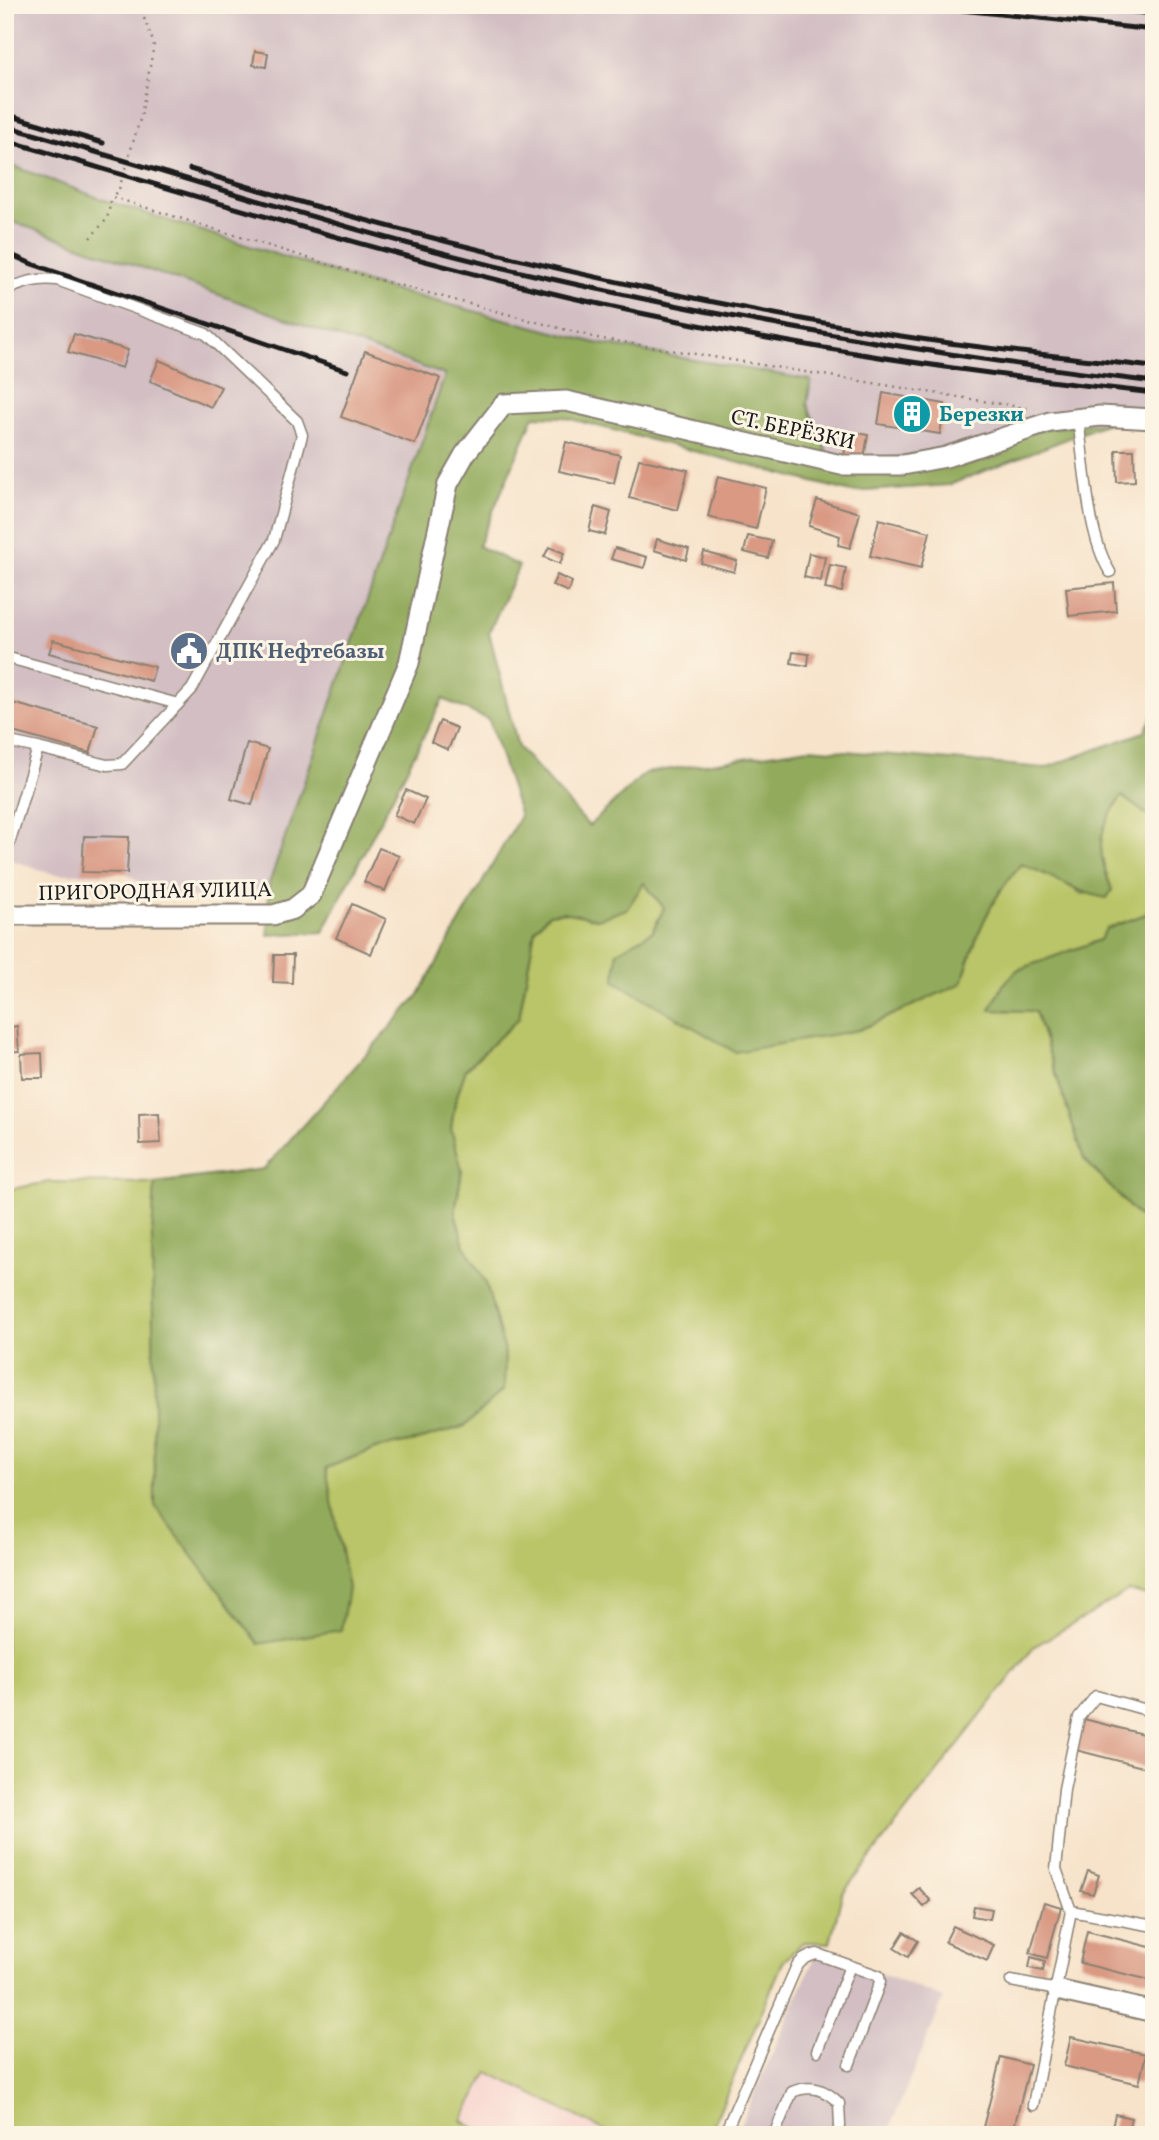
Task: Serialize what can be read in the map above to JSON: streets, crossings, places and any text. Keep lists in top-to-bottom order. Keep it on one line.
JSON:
{"streets":{"street":["СТ. БЕРЁЗКИ","ПРИГОРОДНАЯ УЛИЦА"]},"crossings":[["СТ. БЕРЁЗКИ","ПРИГОРОДНАЯ УЛИЦА"]],"places":{"building":["Березки"],"public building":["ДПК Нефтебазы"]}}
